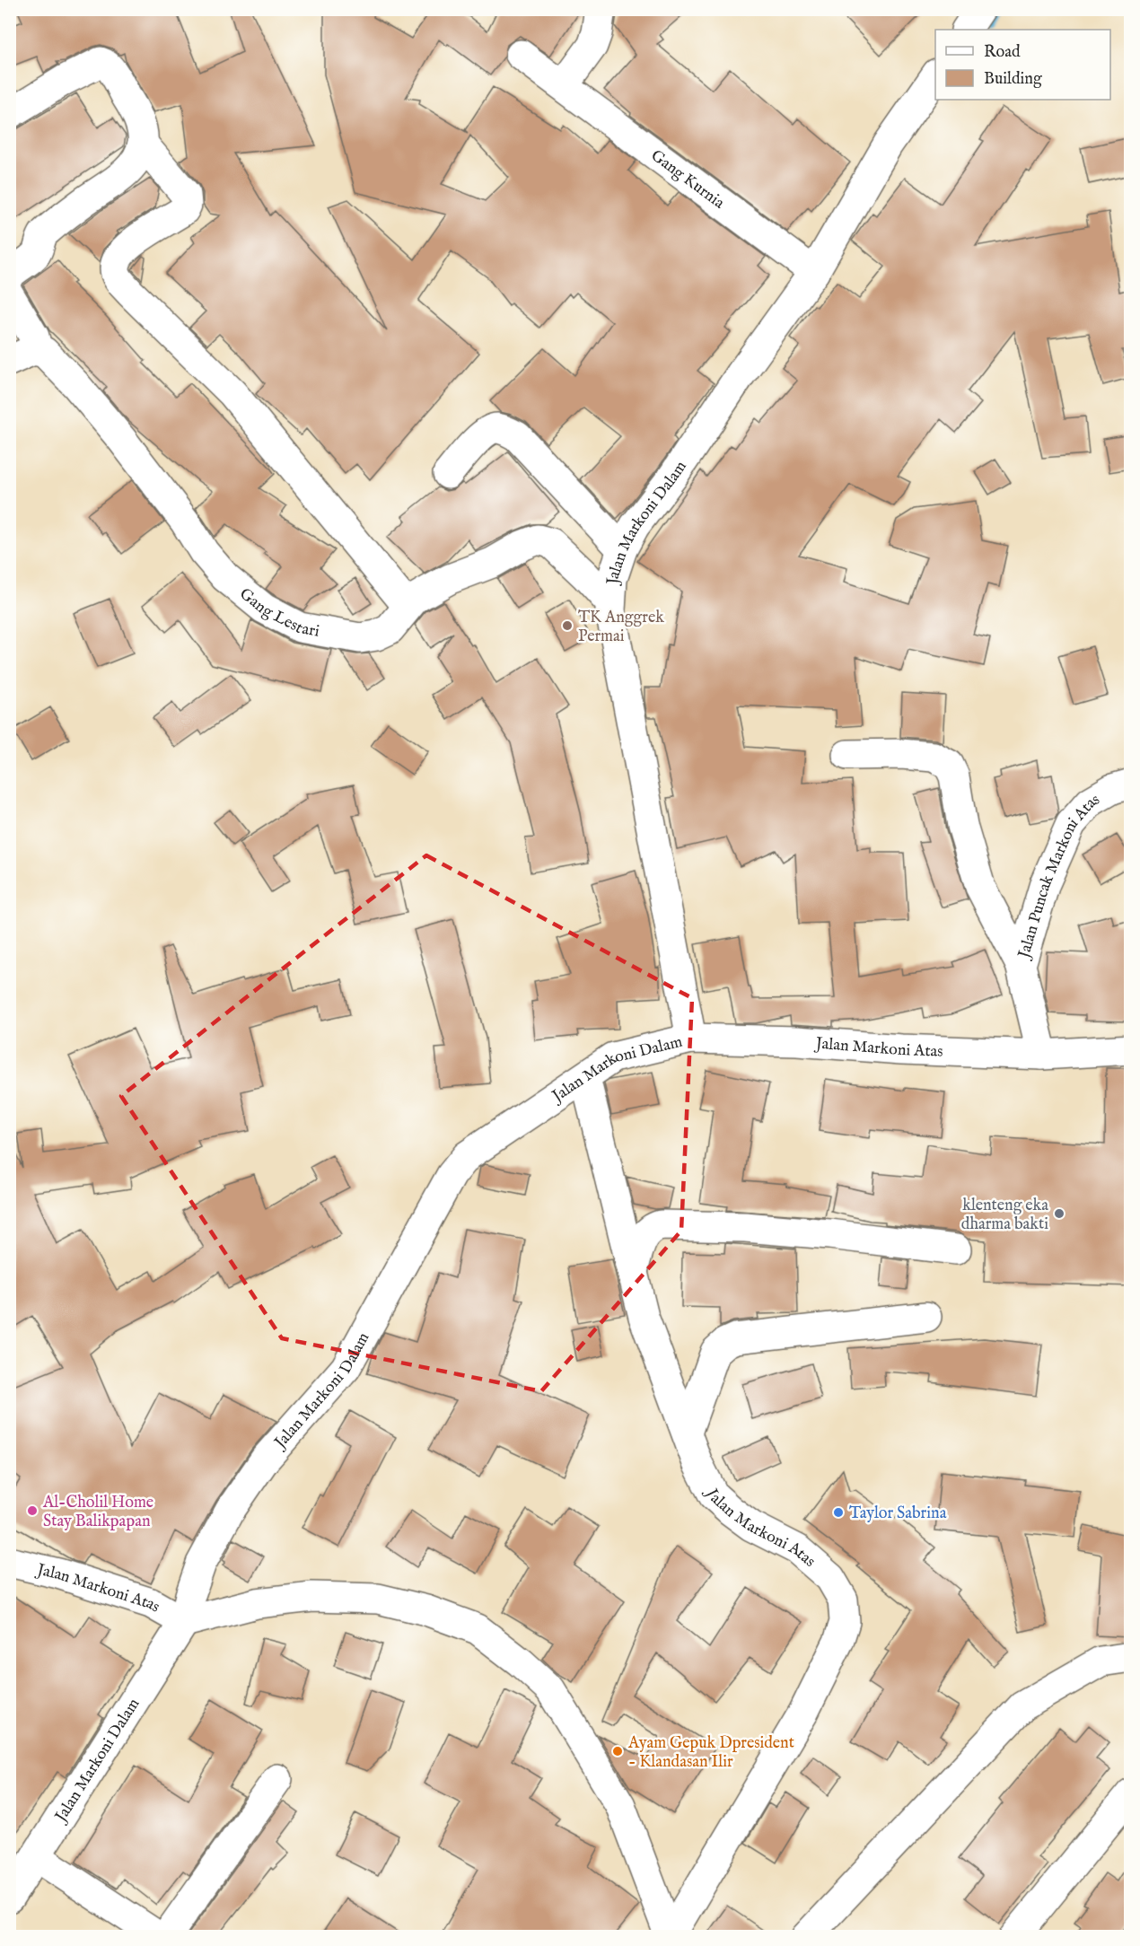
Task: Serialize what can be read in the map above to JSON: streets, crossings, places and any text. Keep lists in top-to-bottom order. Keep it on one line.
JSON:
{"streets":{"street":["Gang Kurnia","Jalan Markoni Dalam","Gang Lestari","Jalan Puncak Markoni Atas","Jalan Markoni Atas"]},"crossings":[["Gang Kurnia","Jalan Markoni Dalam"],["Jalan Markoni Dalam","Gang Lestari"],["Jalan Markoni Dalam","Jalan Markoni Atas"],["Jalan Puncak Markoni Atas","Jalan Markoni Atas"]],"places":["TK Anggrek Permai","klenteng eka dharma bakti","Al-Cholil Home Stay Balikpapan","Taylor Sabrina","Ayam Gepuk Dpresident - Klandasan Ilir"],"legend":["Road","Building"]}
